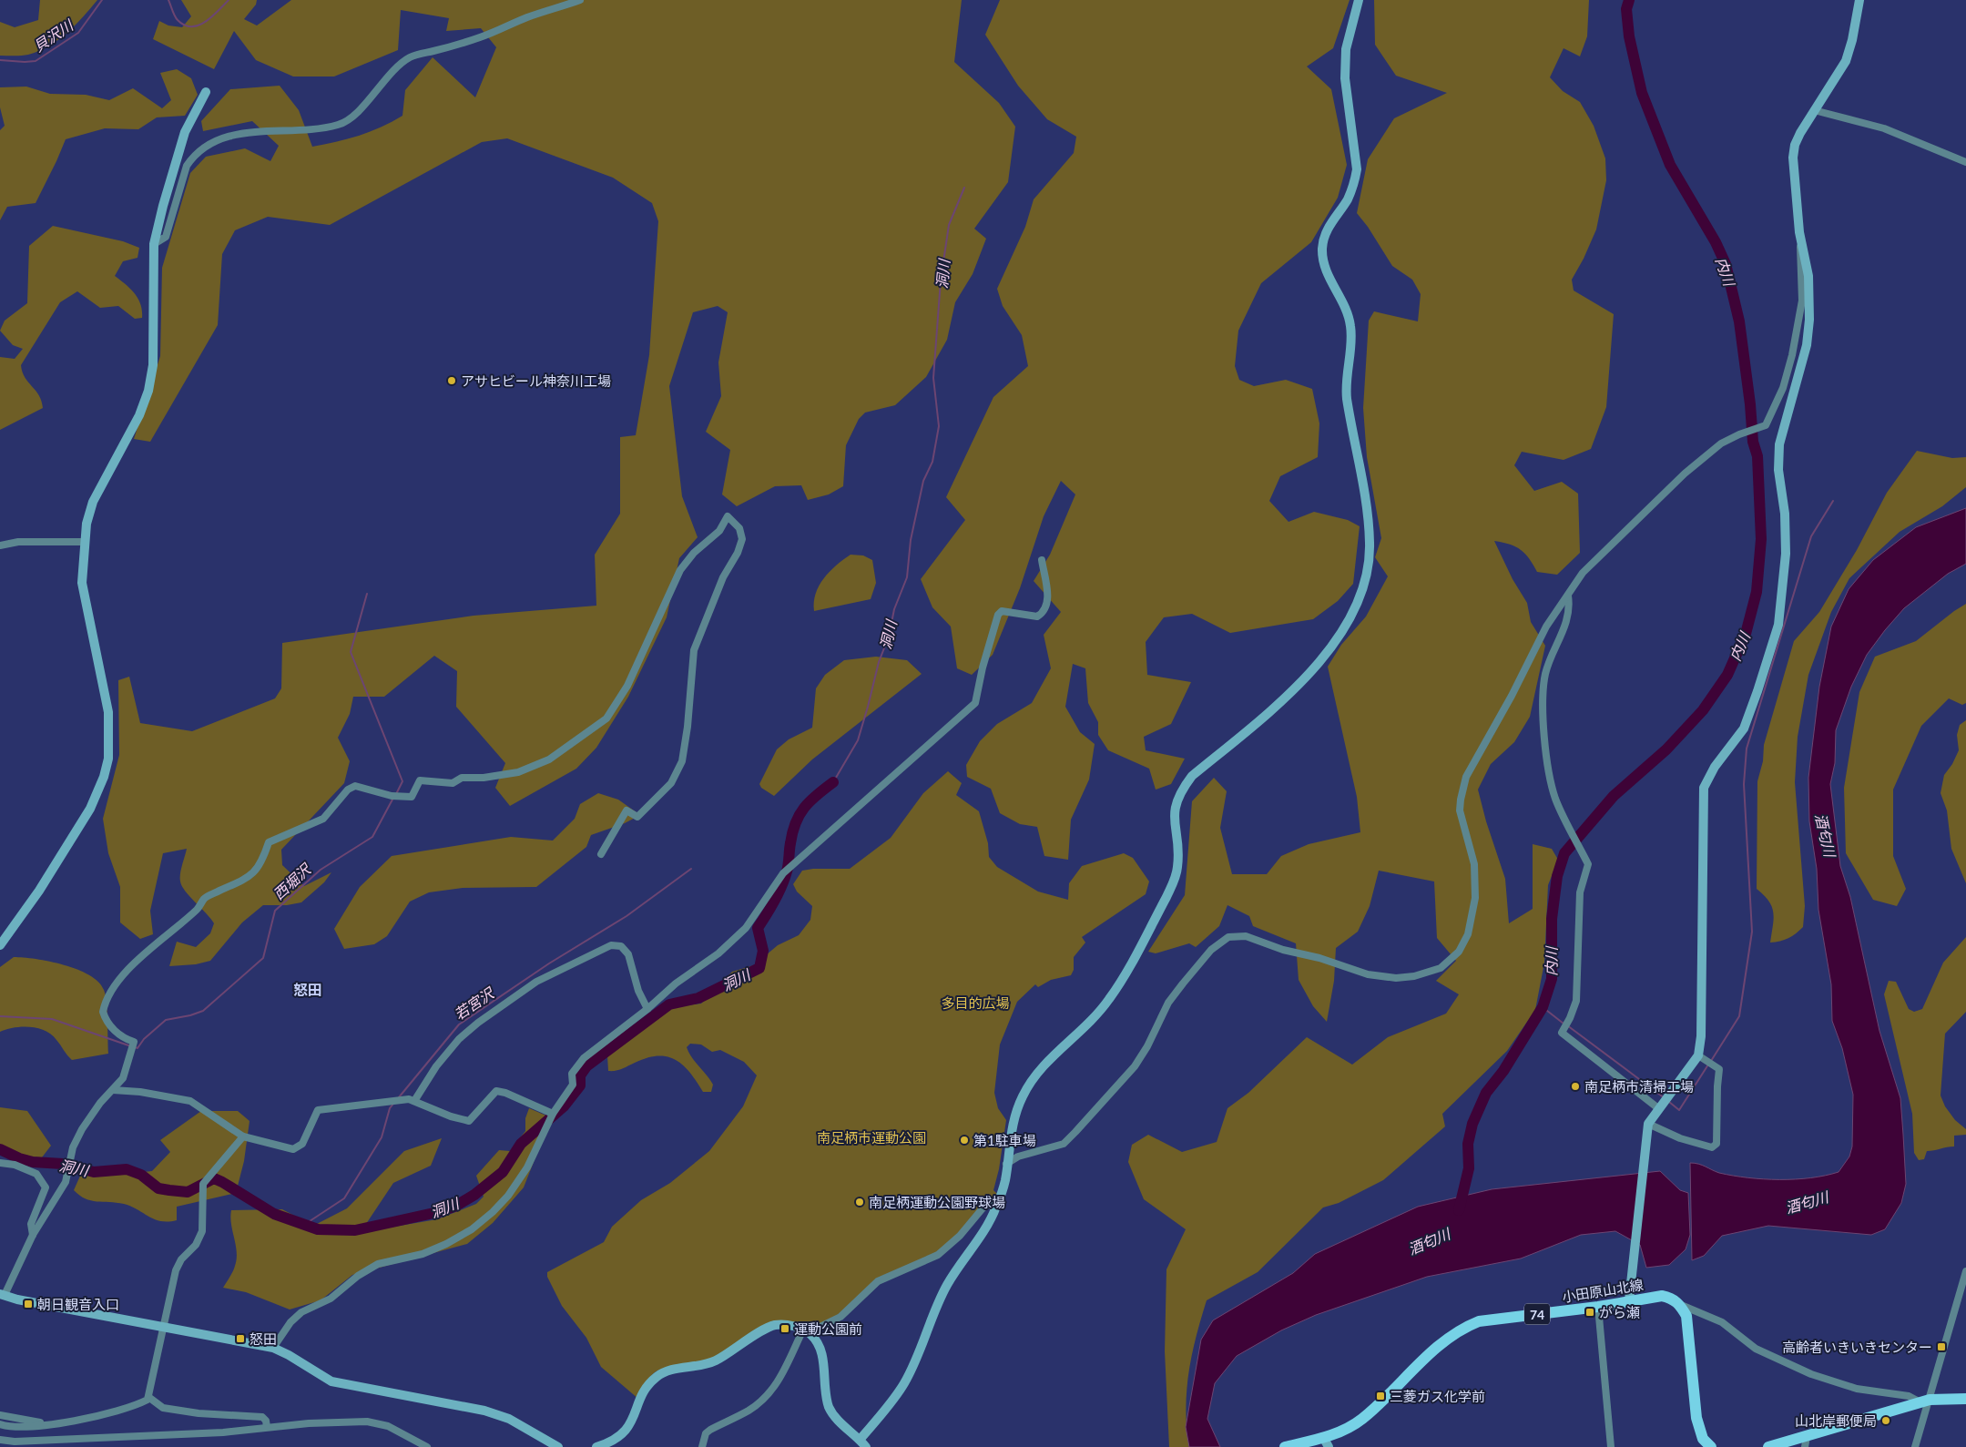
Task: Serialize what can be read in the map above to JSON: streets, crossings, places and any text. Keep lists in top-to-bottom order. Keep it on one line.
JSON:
{"streets":{"main road":["小田原山北線","74"]},"districts":["怒田"],"water":["貝沢川","内川","洞川","酒匂川","西堀沢","若宮沢"],"parks":["多目的広場","南足柄市運動公園"],"places":{"other":["アサヒビール神奈川工場","南足柄市清掃工場","第1駐車場","南足柄運動公園野球場","山北岸郵便局"],"transit":["朝日観音入口","がら瀬","運動公園前","怒田","高齢者いきいきセンター","三菱ガス化学前"]}}
